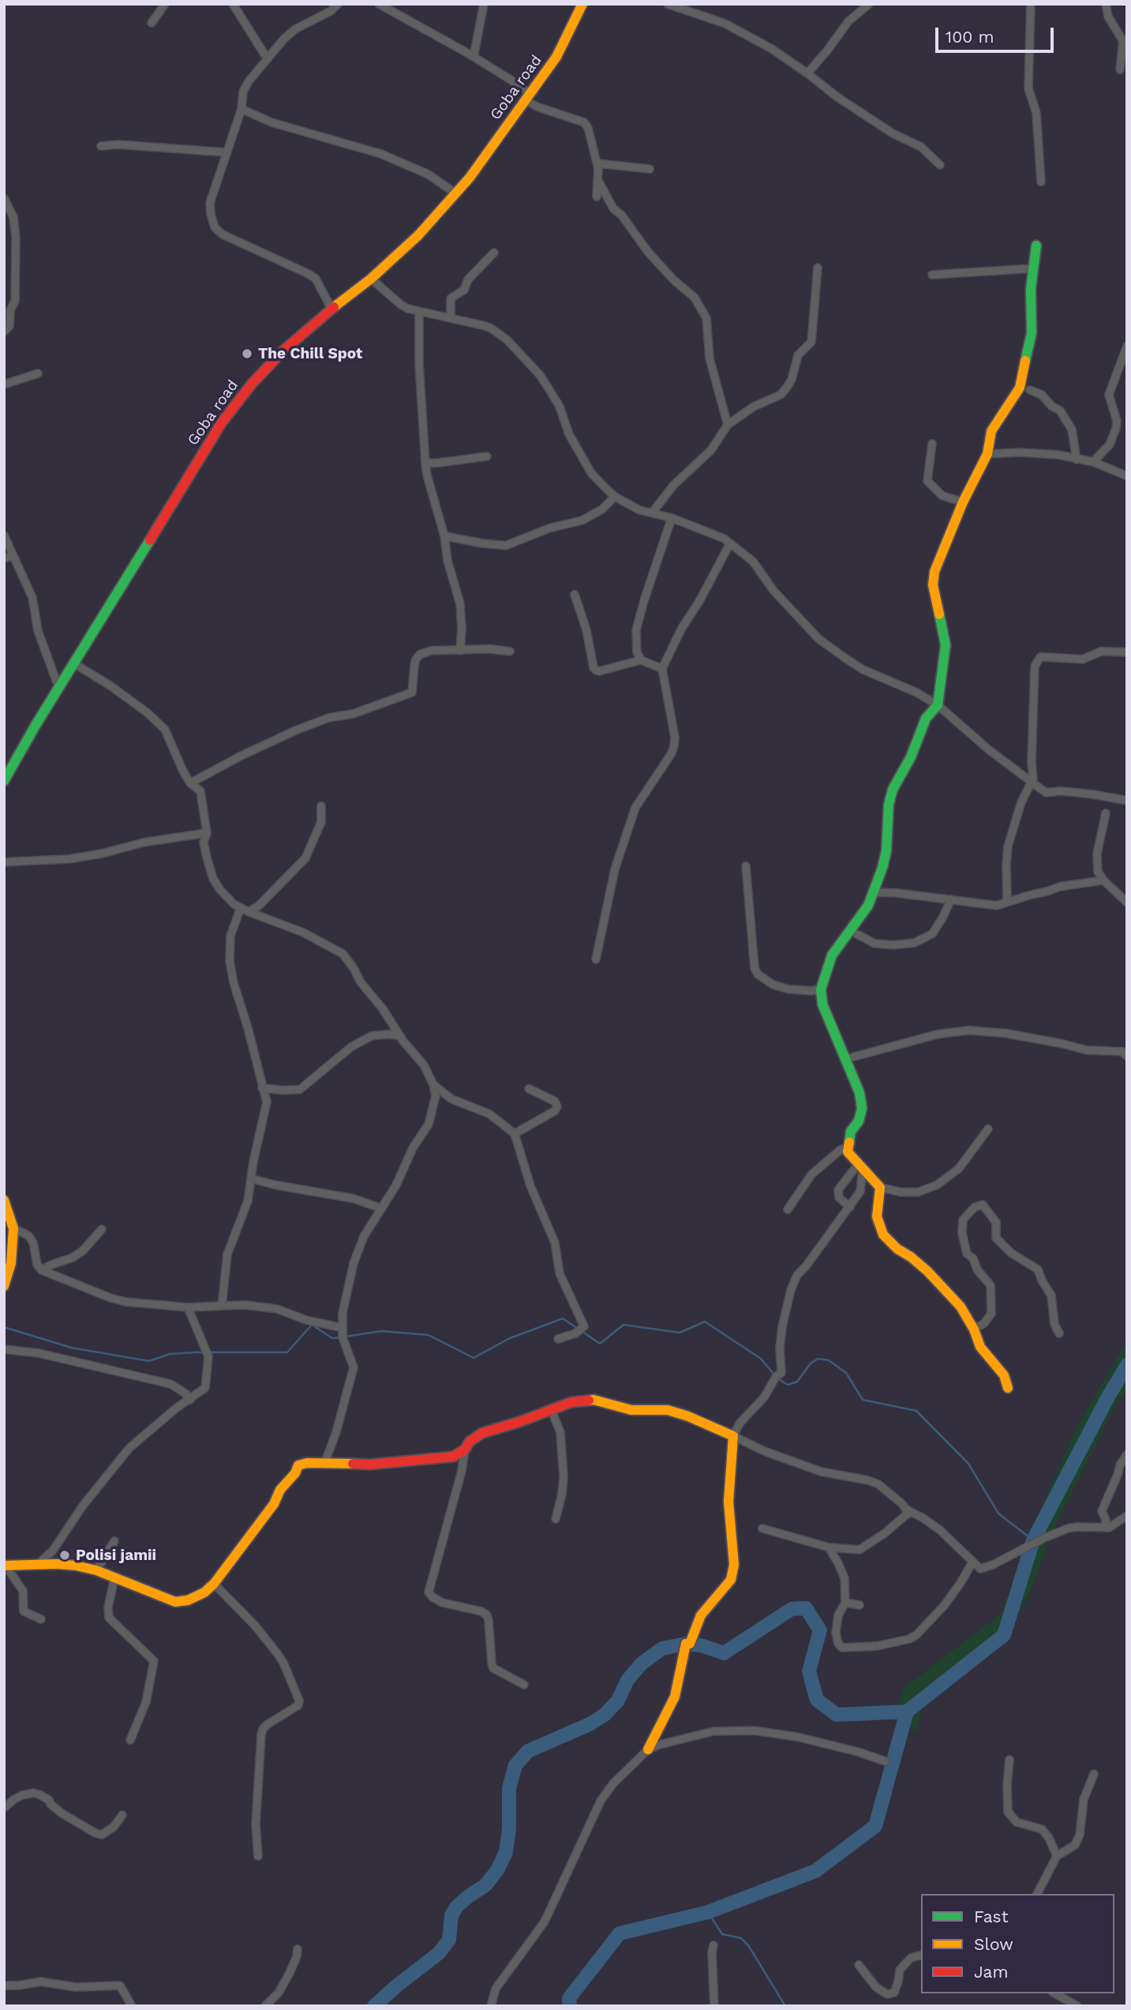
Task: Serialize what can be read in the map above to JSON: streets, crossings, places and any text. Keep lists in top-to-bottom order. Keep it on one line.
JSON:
{"streets":{"street":["Goba road"]},"places":["The Chill Spot","Polisi jamii"],"legend":["Fast","Slow","Jam"],"scale_bar":"100 m"}
